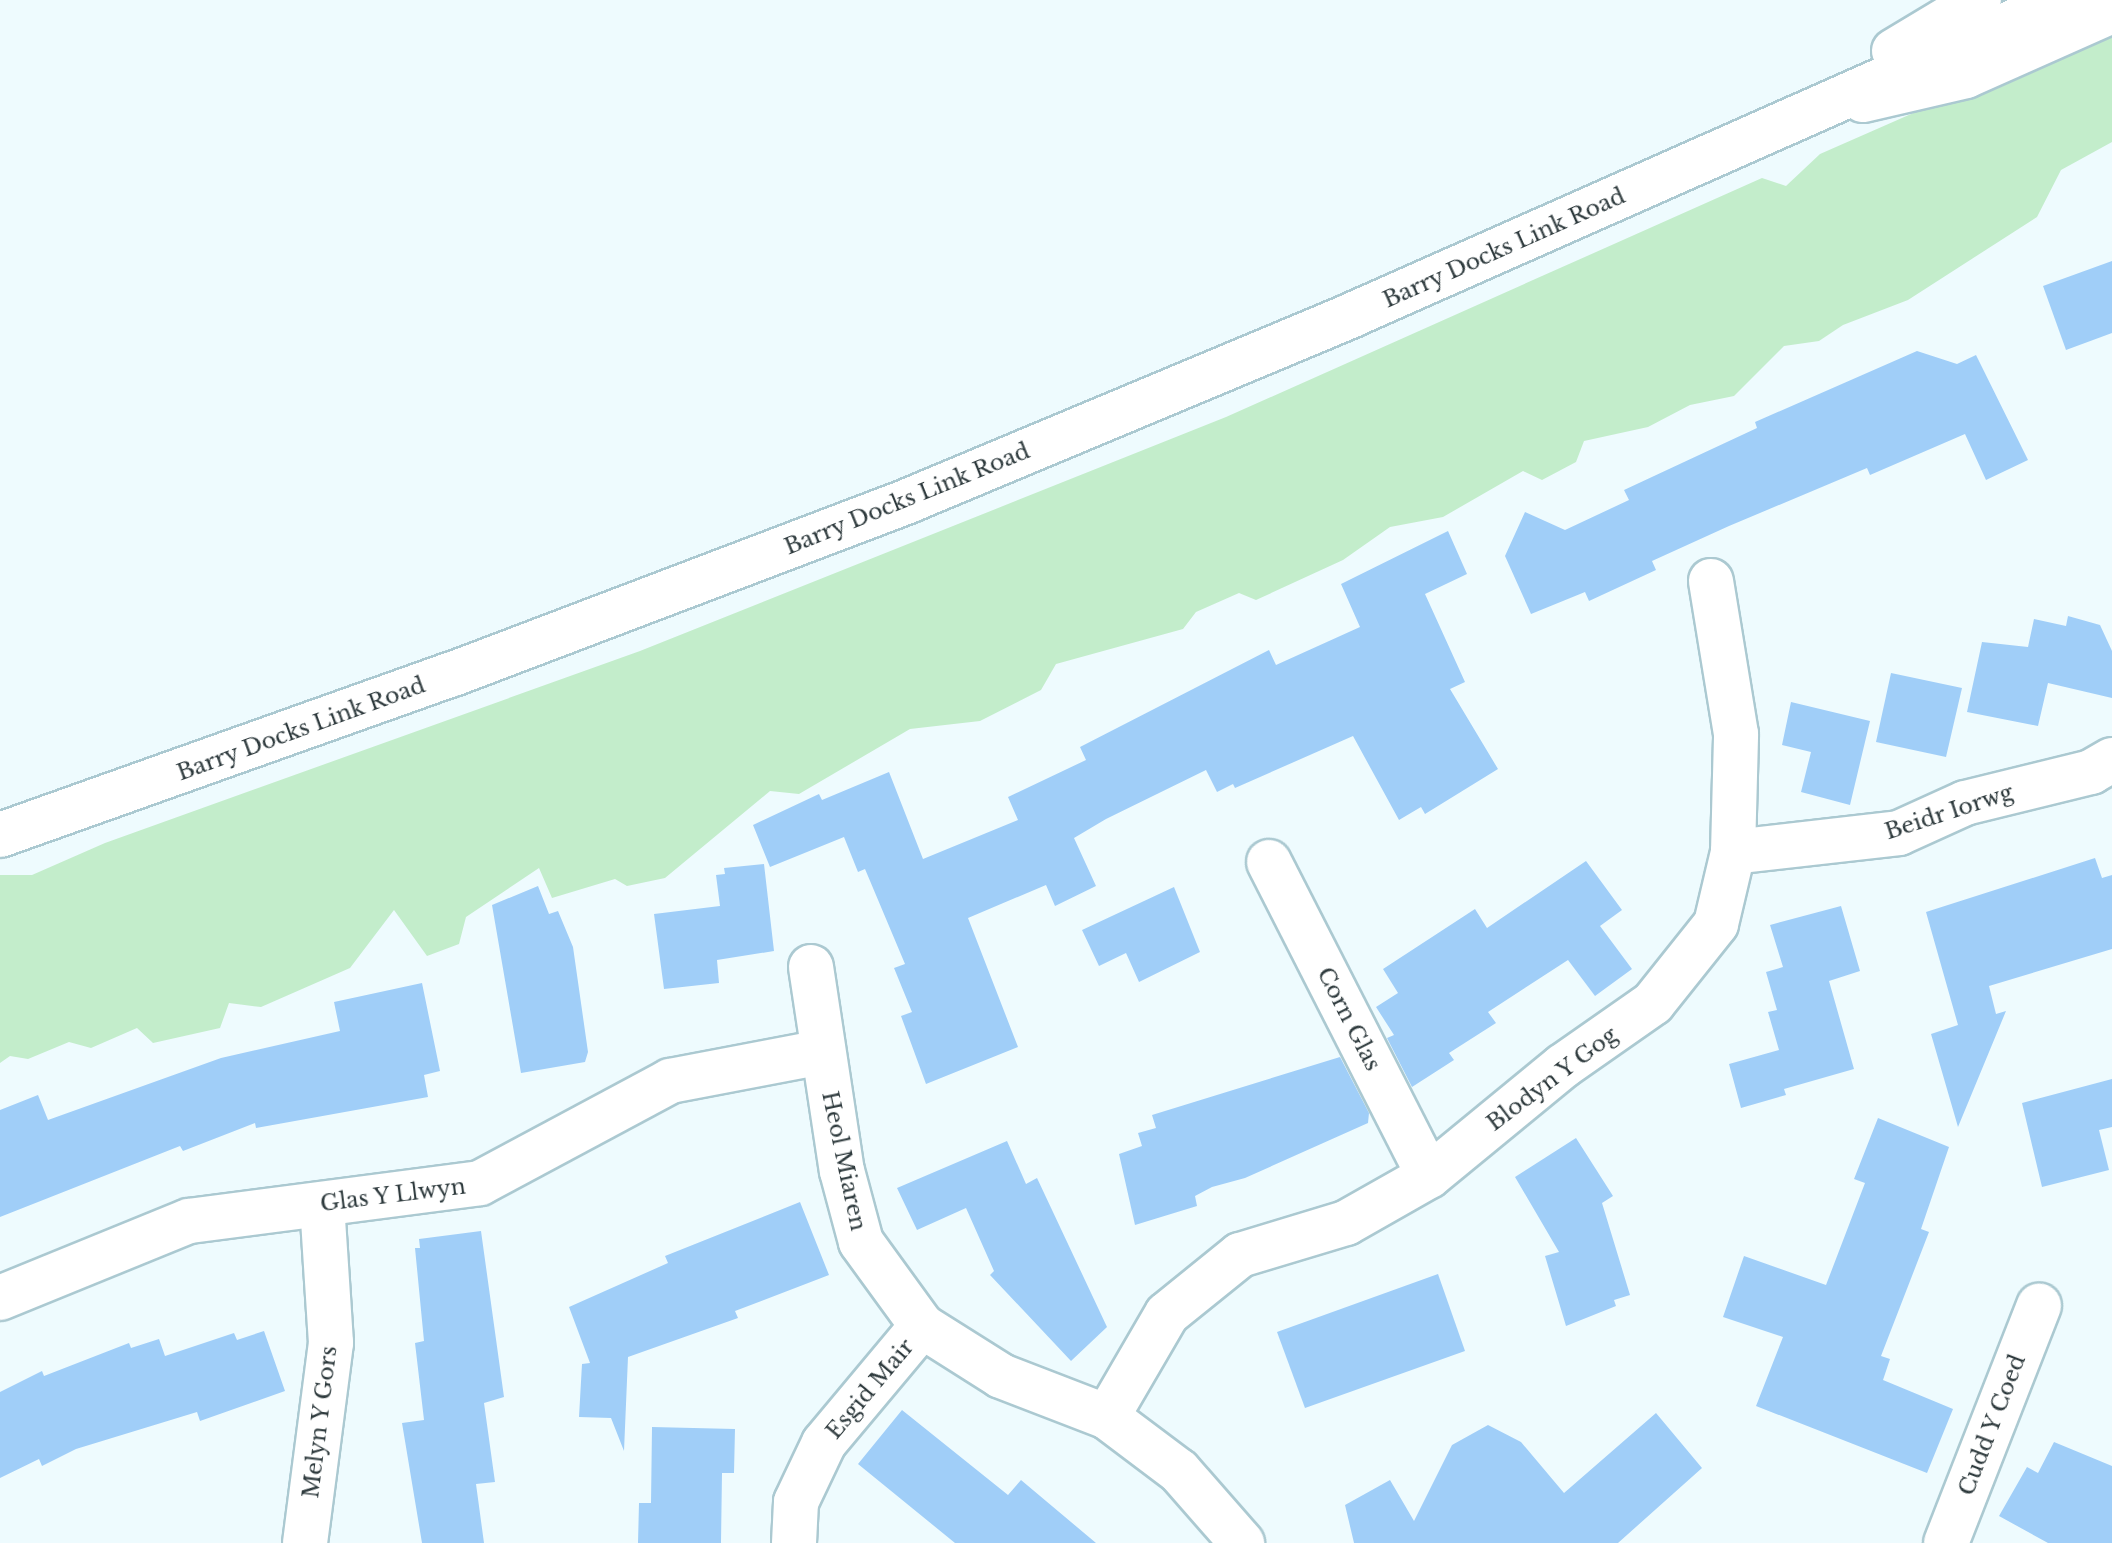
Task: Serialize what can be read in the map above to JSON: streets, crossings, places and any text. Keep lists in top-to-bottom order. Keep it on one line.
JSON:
{"streets":{"street":["Barry Docks Link Road","Beidr Iorwg","Corn Glas","Blodyn Y Gog","Heol Miaren","Glas Y Llwyn","Esgid Mair","Melyn Y Gors","Cudd Y Coed"]},"crossings":[["Beidr Iorwg","Blodyn Y Gog"],["Corn Glas","Blodyn Y Gog"],["Blodyn Y Gog","Heol Miaren"],["Heol Miaren","Glas Y Llwyn"],["Heol Miaren","Esgid Mair"],["Glas Y Llwyn","Melyn Y Gors"]]}
